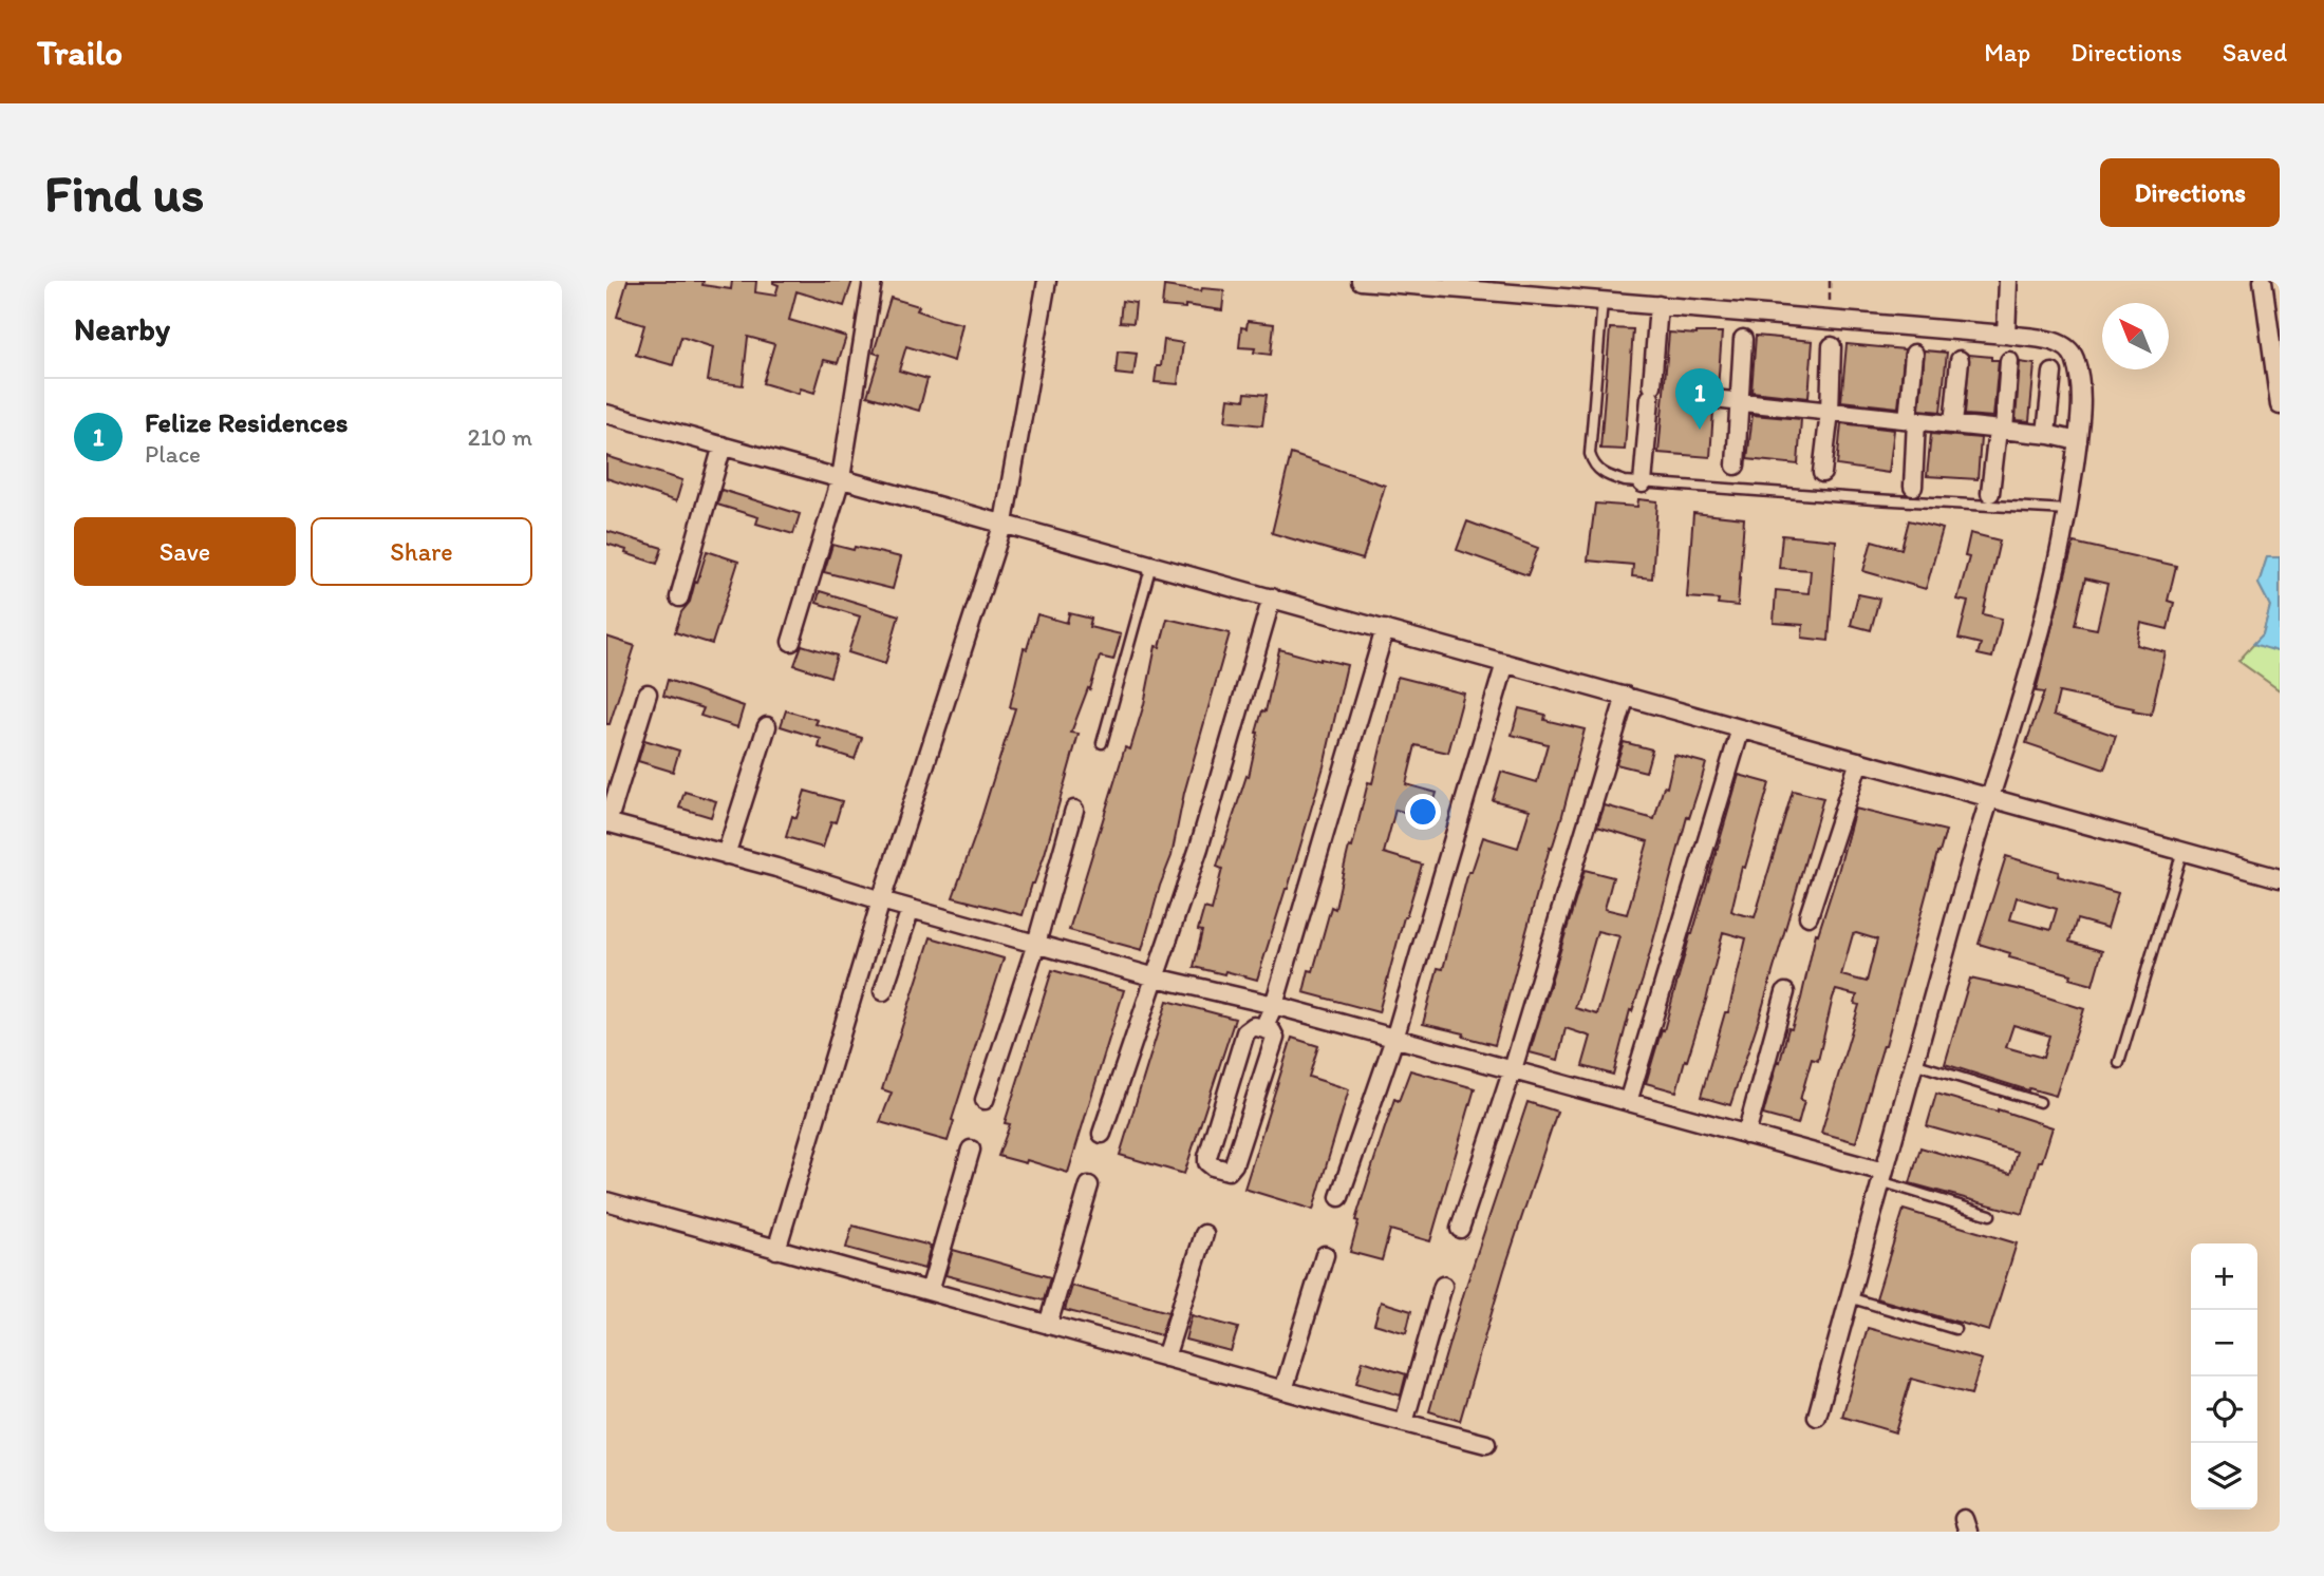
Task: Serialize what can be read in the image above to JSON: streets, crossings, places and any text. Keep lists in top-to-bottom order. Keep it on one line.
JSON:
{"north":"top left","page":{"header":"Trailo","nav":["Map","Directions","Saved"],"buttons":["Directions",["Save","Share"]],"title":"Find us","heading":"Nearby","pins":"1","list":[{"mark":"1","name":"Felize Residences","note":"Place","value":"210 m"}],"map_buttons":["+","−"]}}
